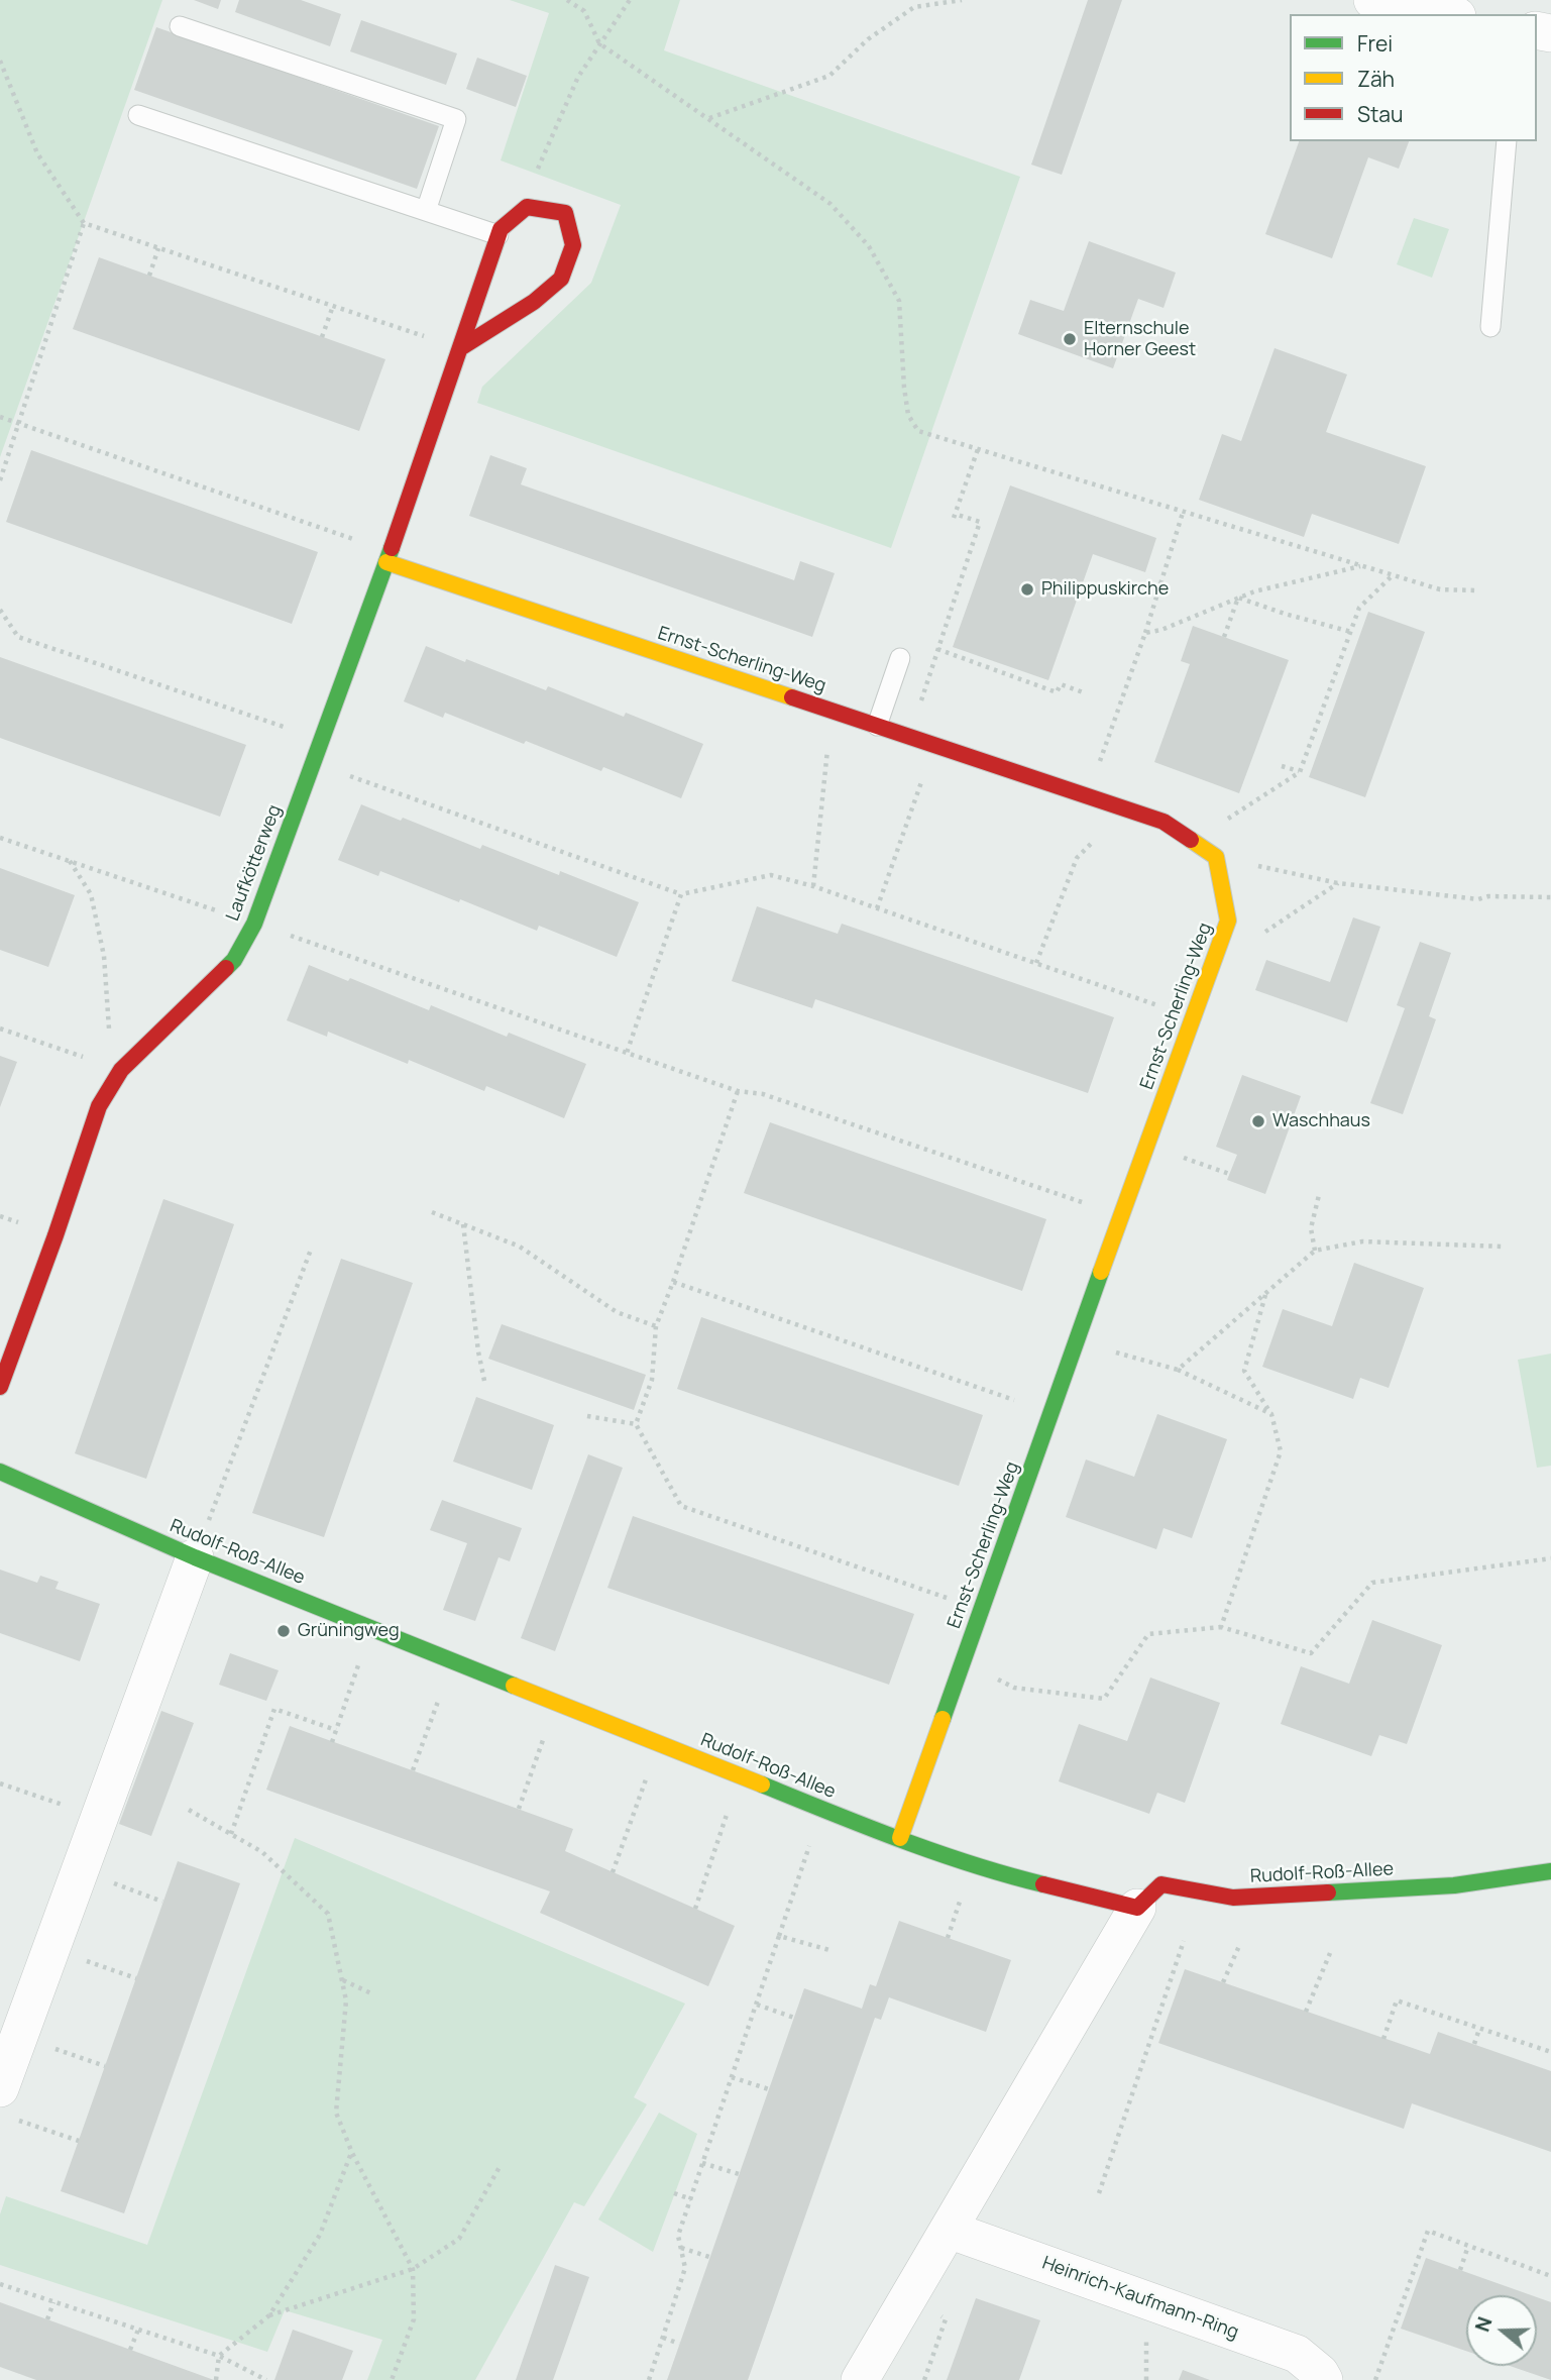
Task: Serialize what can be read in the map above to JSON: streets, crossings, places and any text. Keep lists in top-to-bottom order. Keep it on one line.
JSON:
{"streets":{"street":["Ernst-Scherling-Weg","Laufkötterweg","Rudolf-Roß-Allee","Heinrich-Kaufmann-Ring"]},"crossings":[["Ernst-Scherling-Weg","Laufkötterweg"],["Ernst-Scherling-Weg","Rudolf-Roß-Allee"]],"places":["Elternschule Horner Geest","Philippuskirche","Waschhaus","Grüningweg"],"legend":["Frei","Zäh","Stau"],"north":"left"}
